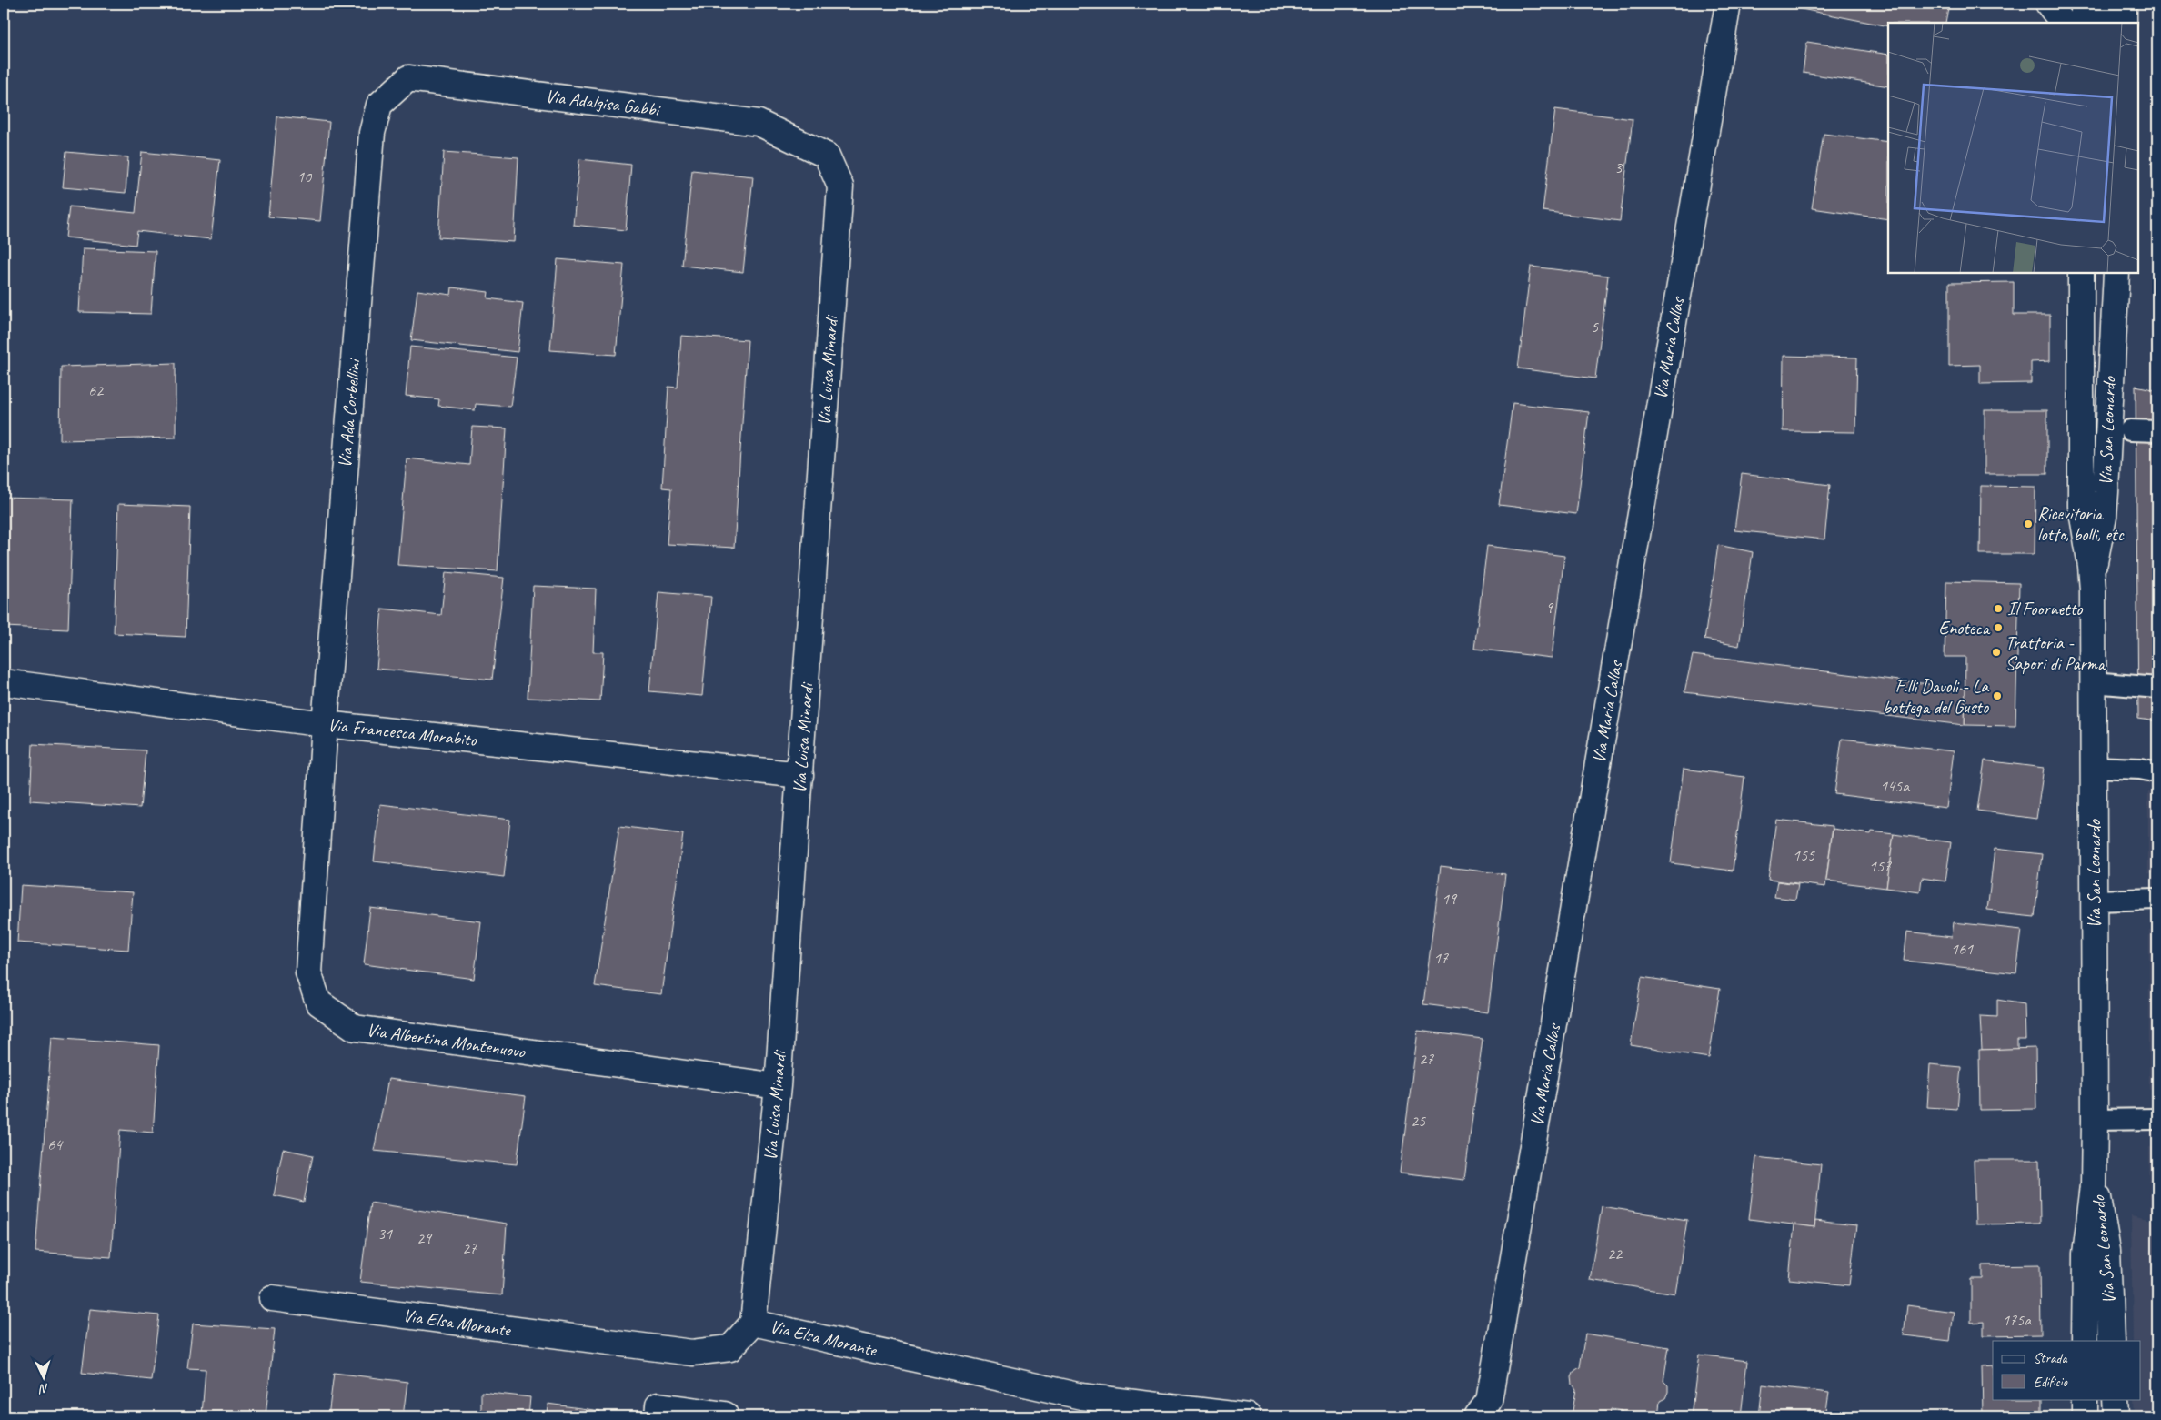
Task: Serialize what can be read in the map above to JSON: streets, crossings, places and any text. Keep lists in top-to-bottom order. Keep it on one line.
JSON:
{"streets":{"street":["Via Adalgisa Gabbi","Via Maria Callas","Via Luisa Minardi","Via Ada Corbellini","Via San Leonardo","Via Francesca Morabito","Via Albertina Montenuovo","Via Elsa Morante"]},"crossings":[["Via Adalgisa Gabbi","Via Luisa Minardi"],["Via Adalgisa Gabbi","Via Ada Corbellini"],["Via Luisa Minardi","Via Francesca Morabito"],["Via Luisa Minardi","Via Albertina Montenuovo"],["Via Luisa Minardi","Via Elsa Morante"],["Via Ada Corbellini","Via Francesca Morabito"],["Via Ada Corbellini","Via Albertina Montenuovo"],["Via Francesca Morabito","Via Albertina Montenuovo"]],"places":["Ricevitoria lotto, bolli, etc","Il Foornetto","Enoteca","Trattoria - Sapori di Parma","F.lli Davoli - La bottega del Gusto"],"house_numbers":["3","10","5","62","9","145a","155","157","19","161","17","27","25","64","31","29","27","22","175a"],"legend":["Strada","Edificio"],"north":"bottom"}
